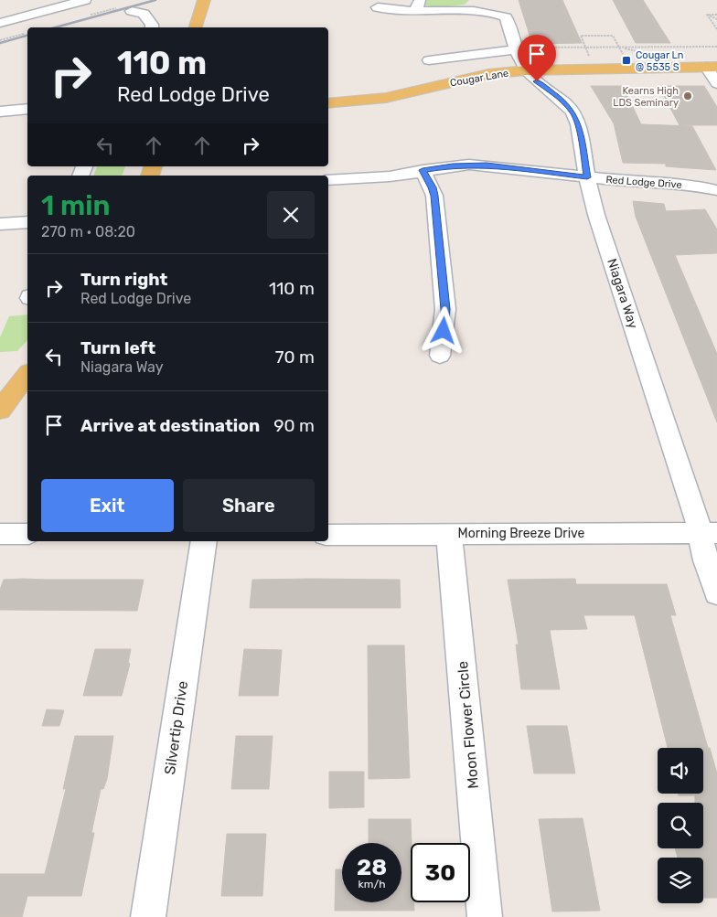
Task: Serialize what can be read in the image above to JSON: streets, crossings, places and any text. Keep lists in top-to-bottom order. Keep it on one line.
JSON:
{"streets":{"main road":["Cougar Lane"],"street":["Red Lodge Drive","Niagara Way","Morning Breeze Drive","Moon Flower Circle","Silvertip Drive"]},"crossings":[["Cougar Lane","Niagara Way"],["Red Lodge Drive","Niagara Way"],["Niagara Way","Morning Breeze Drive"],["Morning Breeze Drive","Moon Flower Circle"]],"places":{"transit":["Cougar Ln @ 5535 S"],"other":["Kearns High LDS Seminary"]},"page":{"turn":["110 m","Red Lodge Drive"],"heading":["1 min","270 m · 08:20"],"list":[{"name":"Turn right","note":"Red Lodge Drive","value":"110 m"},{"name":"Turn left","note":"Niagara Way","value":"70 m"},{"name":"Arrive at destination","value":"90 m"}],"buttons":["Exit","Share"],"speed":"28 km/h","limit":"30"}}
